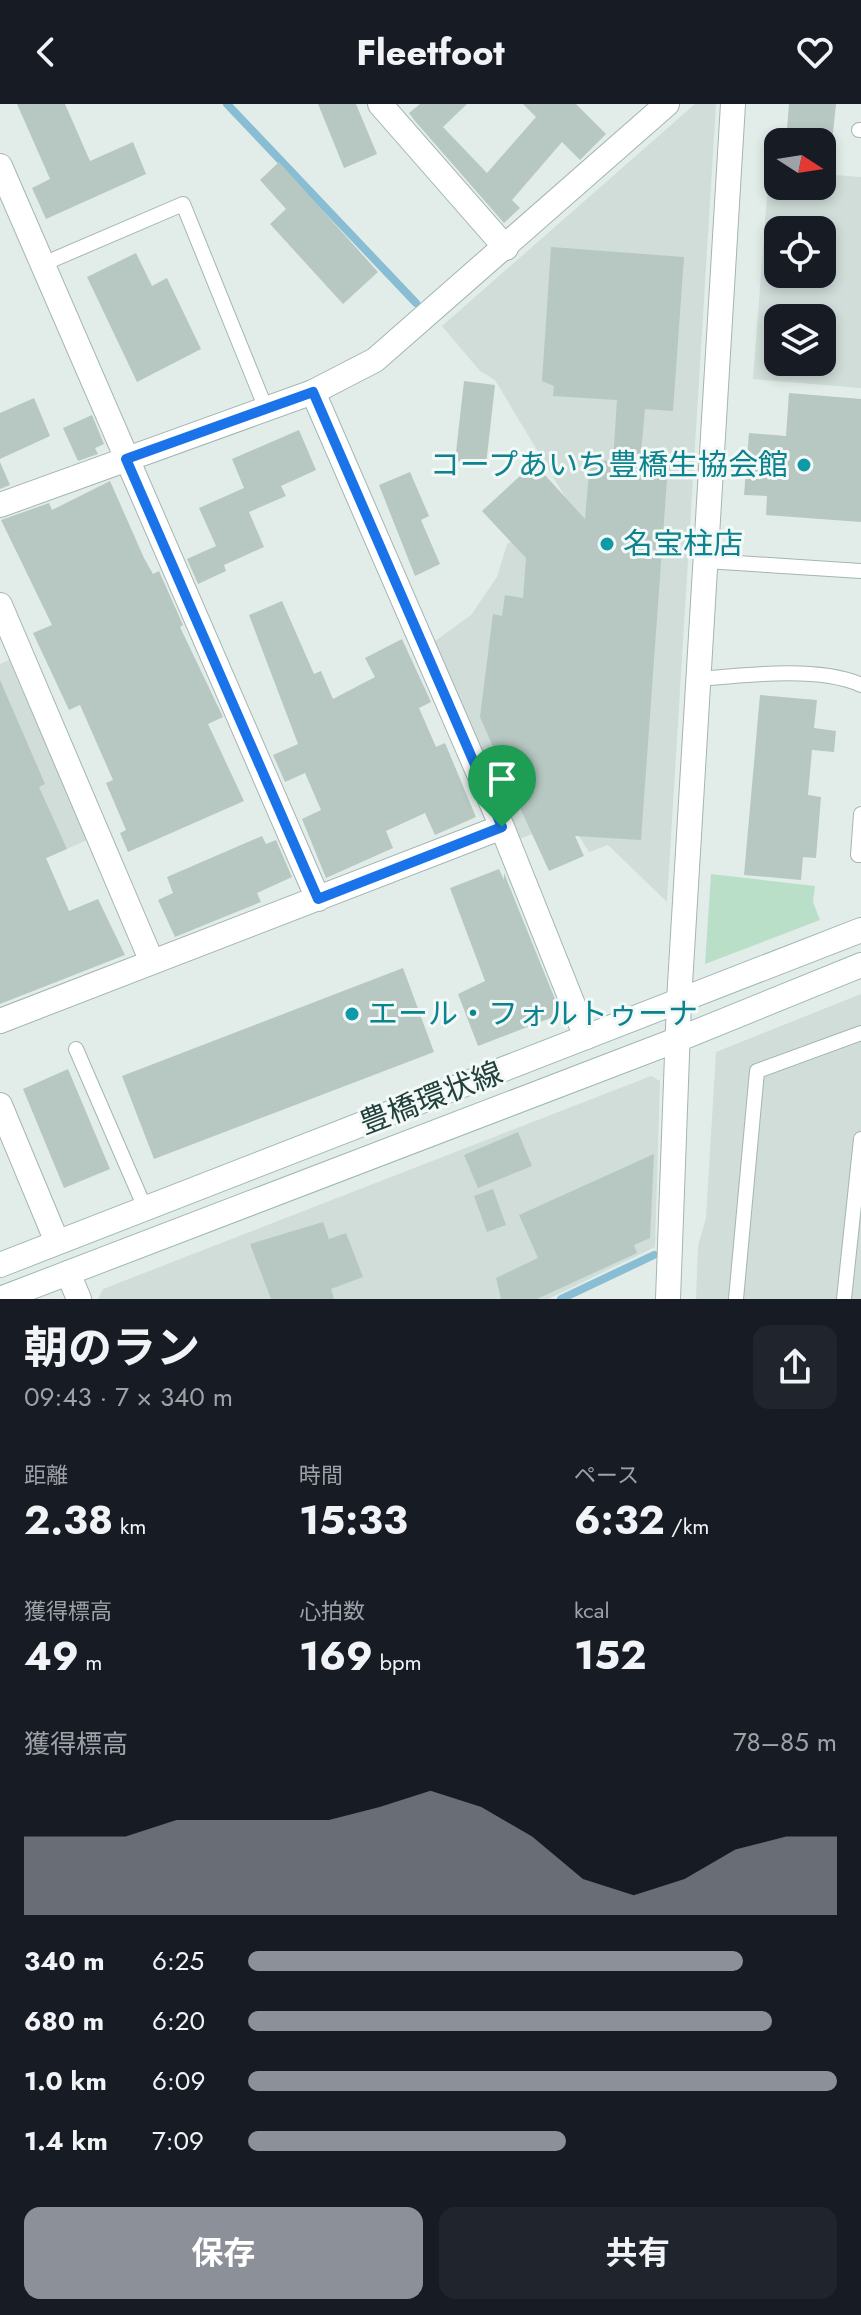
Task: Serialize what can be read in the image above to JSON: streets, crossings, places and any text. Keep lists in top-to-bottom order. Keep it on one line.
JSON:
{"streets":{"street":["豊橋環状線"]},"places":["コープあいち豊橋生協会館","名宝柱店","エール・フォルトゥーナ"],"north":"right","page":{"header":"Fleetfoot","heading":["朝のラン","09:43 · 7 × 340 m"],"stats":[["距離","2.38 km"],["時間","15:33"],["ペース","6:32 /km"],["獲得標高","49 m"],["心拍数","169 bpm"],["kcal","152"]],"chart":["獲得標高","78–85 m"],"list":[{"name":"340 m","note":"6:25"},{"name":"680 m","note":"6:20"},{"name":"1.0 km","note":"6:09"},{"name":"1.4 km","note":"7:09"}],"buttons":["保存","共有"]}}
